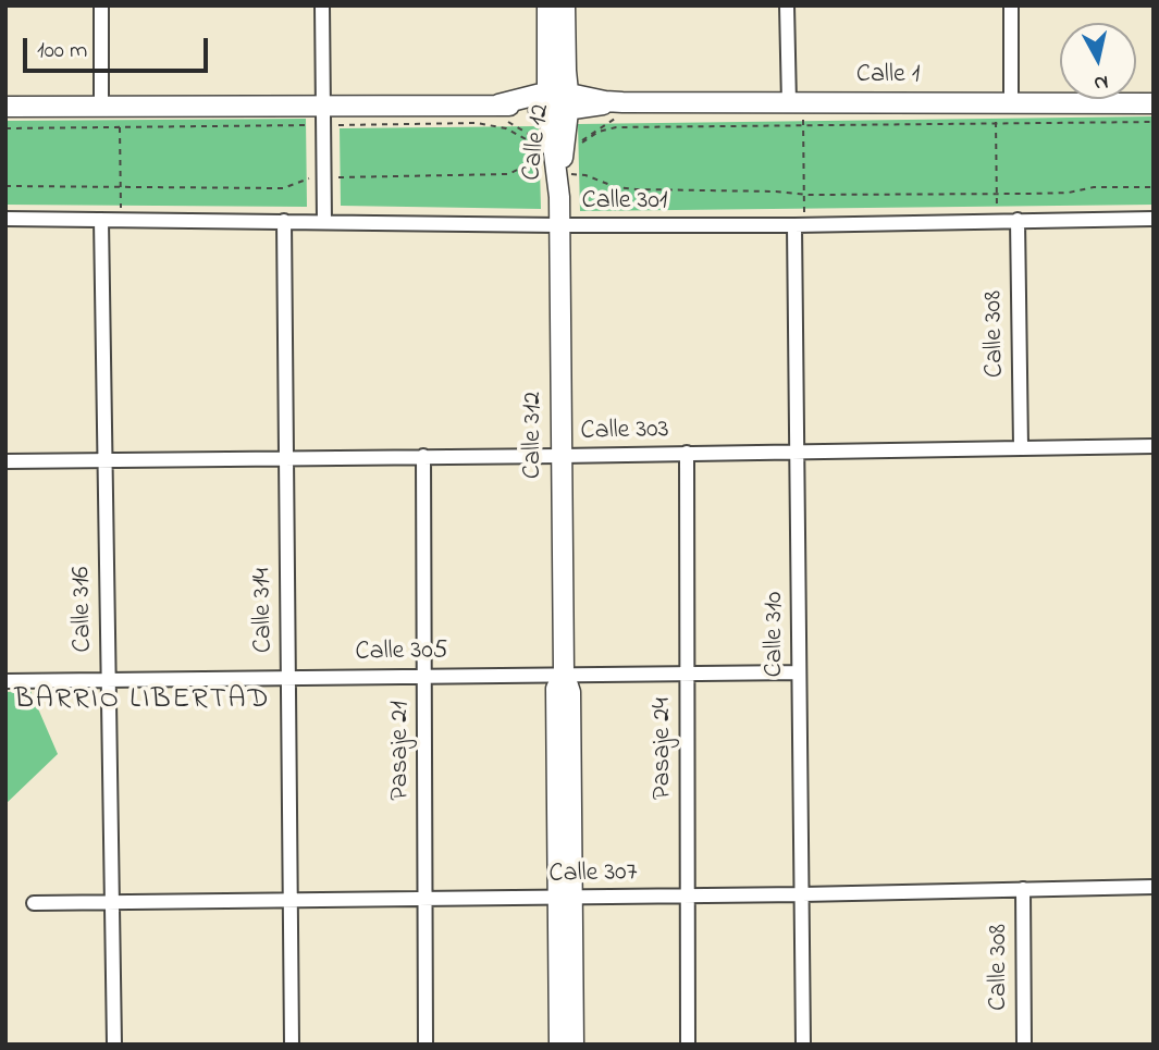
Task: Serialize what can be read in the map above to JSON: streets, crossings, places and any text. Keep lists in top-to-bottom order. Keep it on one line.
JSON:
{"streets":{"street":["Calle 1","Calle 12","Calle 301","Calle 308","Calle 303","Calle 312","Calle 316","Calle 314","Calle 310","Calle 305","Pasaje 24","Pasaje 21","Calle 307"]},"crossings":[["Calle 1","Calle 12"],["Calle 12","Calle 312"],["Calle 301","Calle 308"],["Calle 301","Calle 312"],["Calle 301","Calle 316"],["Calle 301","Calle 314"],["Calle 301","Calle 310"],["Calle 308","Calle 303"],["Calle 308","Calle 307"],["Calle 303","Calle 312"],["Calle 303","Calle 316"],["Calle 303","Calle 314"],["Calle 303","Calle 310"],["Calle 303","Pasaje 24"],["Calle 303","Pasaje 21"],["Calle 312","Calle 305"],["Calle 312","Calle 307"],["Calle 316","Calle 305"],["Calle 316","Calle 307"],["Calle 314","Calle 305"],["Calle 314","Calle 307"],["Calle 310","Calle 305"],["Calle 310","Calle 307"],["Calle 305","Pasaje 24"],["Calle 305","Pasaje 21"],["Pasaje 24","Calle 307"],["Pasaje 21","Calle 307"]],"districts":["BARRIO LIBERTAD"],"scale_bar":"100 m","north":"bottom"}
